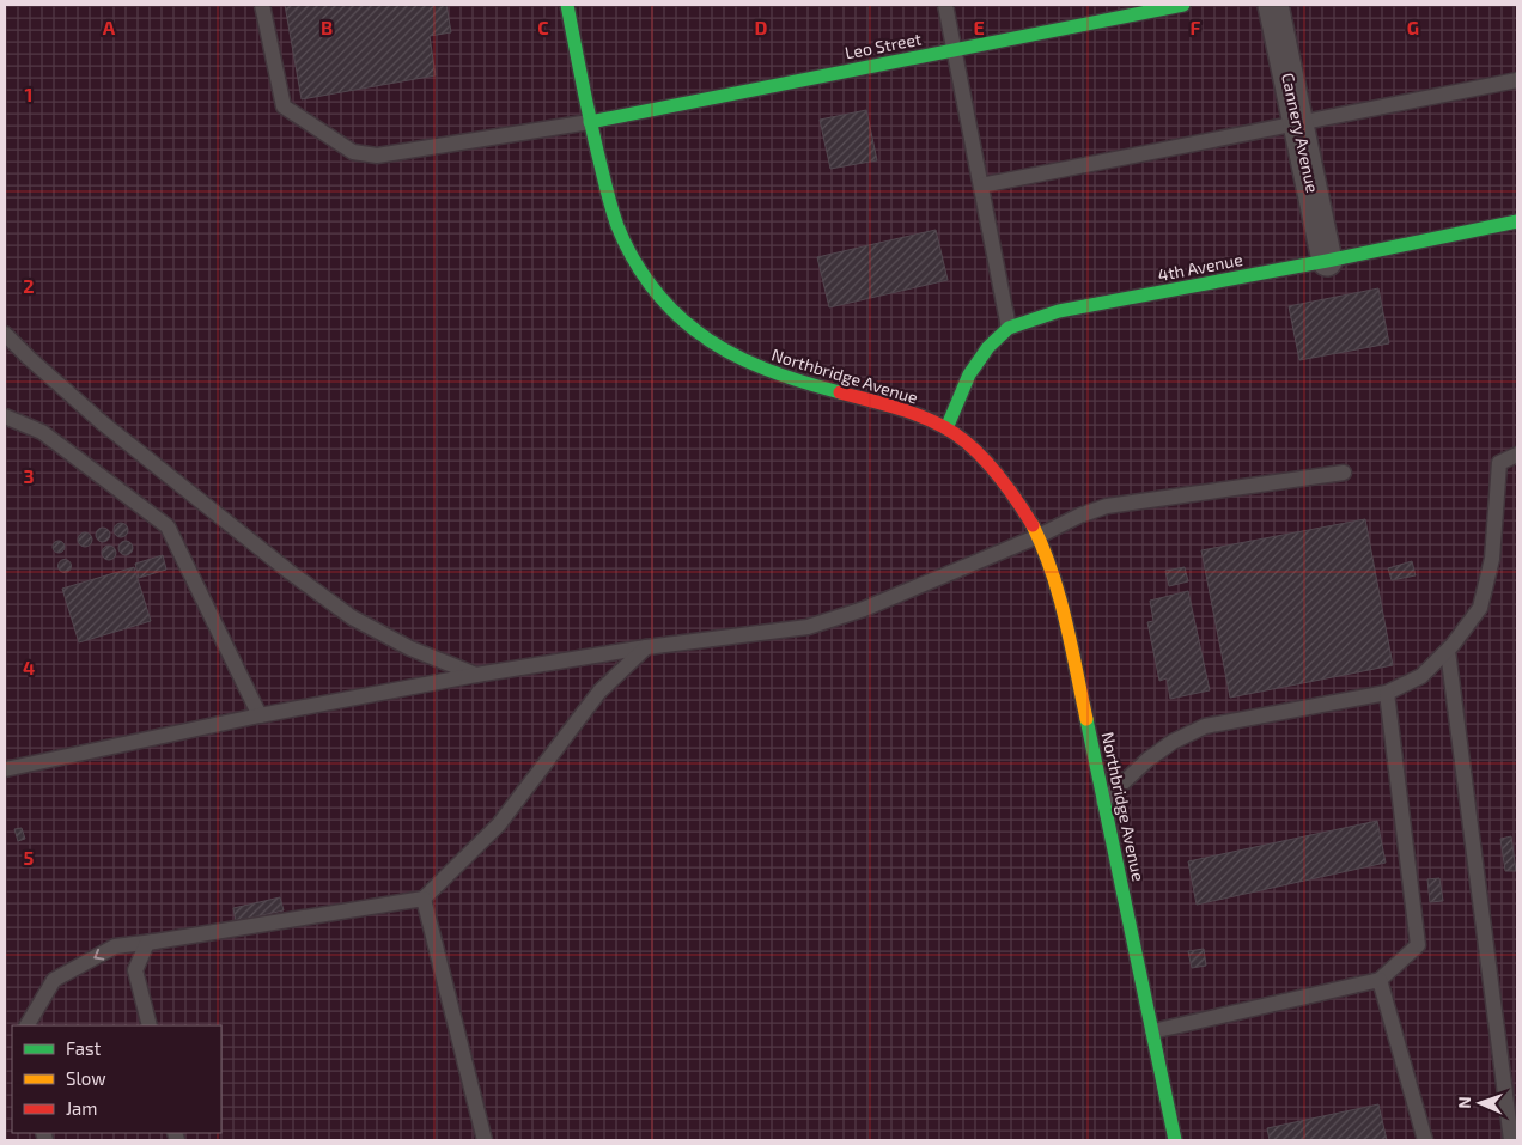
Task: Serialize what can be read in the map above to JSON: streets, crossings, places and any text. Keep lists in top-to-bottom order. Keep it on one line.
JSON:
{"streets":{"street":["Leo Street","Cannery Avenue","4th Avenue","Northbridge Avenue"]},"crossings":[["Leo Street","Northbridge Avenue"],["Cannery Avenue","4th Avenue"],["4th Avenue","Northbridge Avenue"]],"legend":["Fast","Slow","Jam"],"north":"left","grid":{"columns":["A","B","C","D","E","F","G"],"rows":["1","2","3","4","5"]}}
